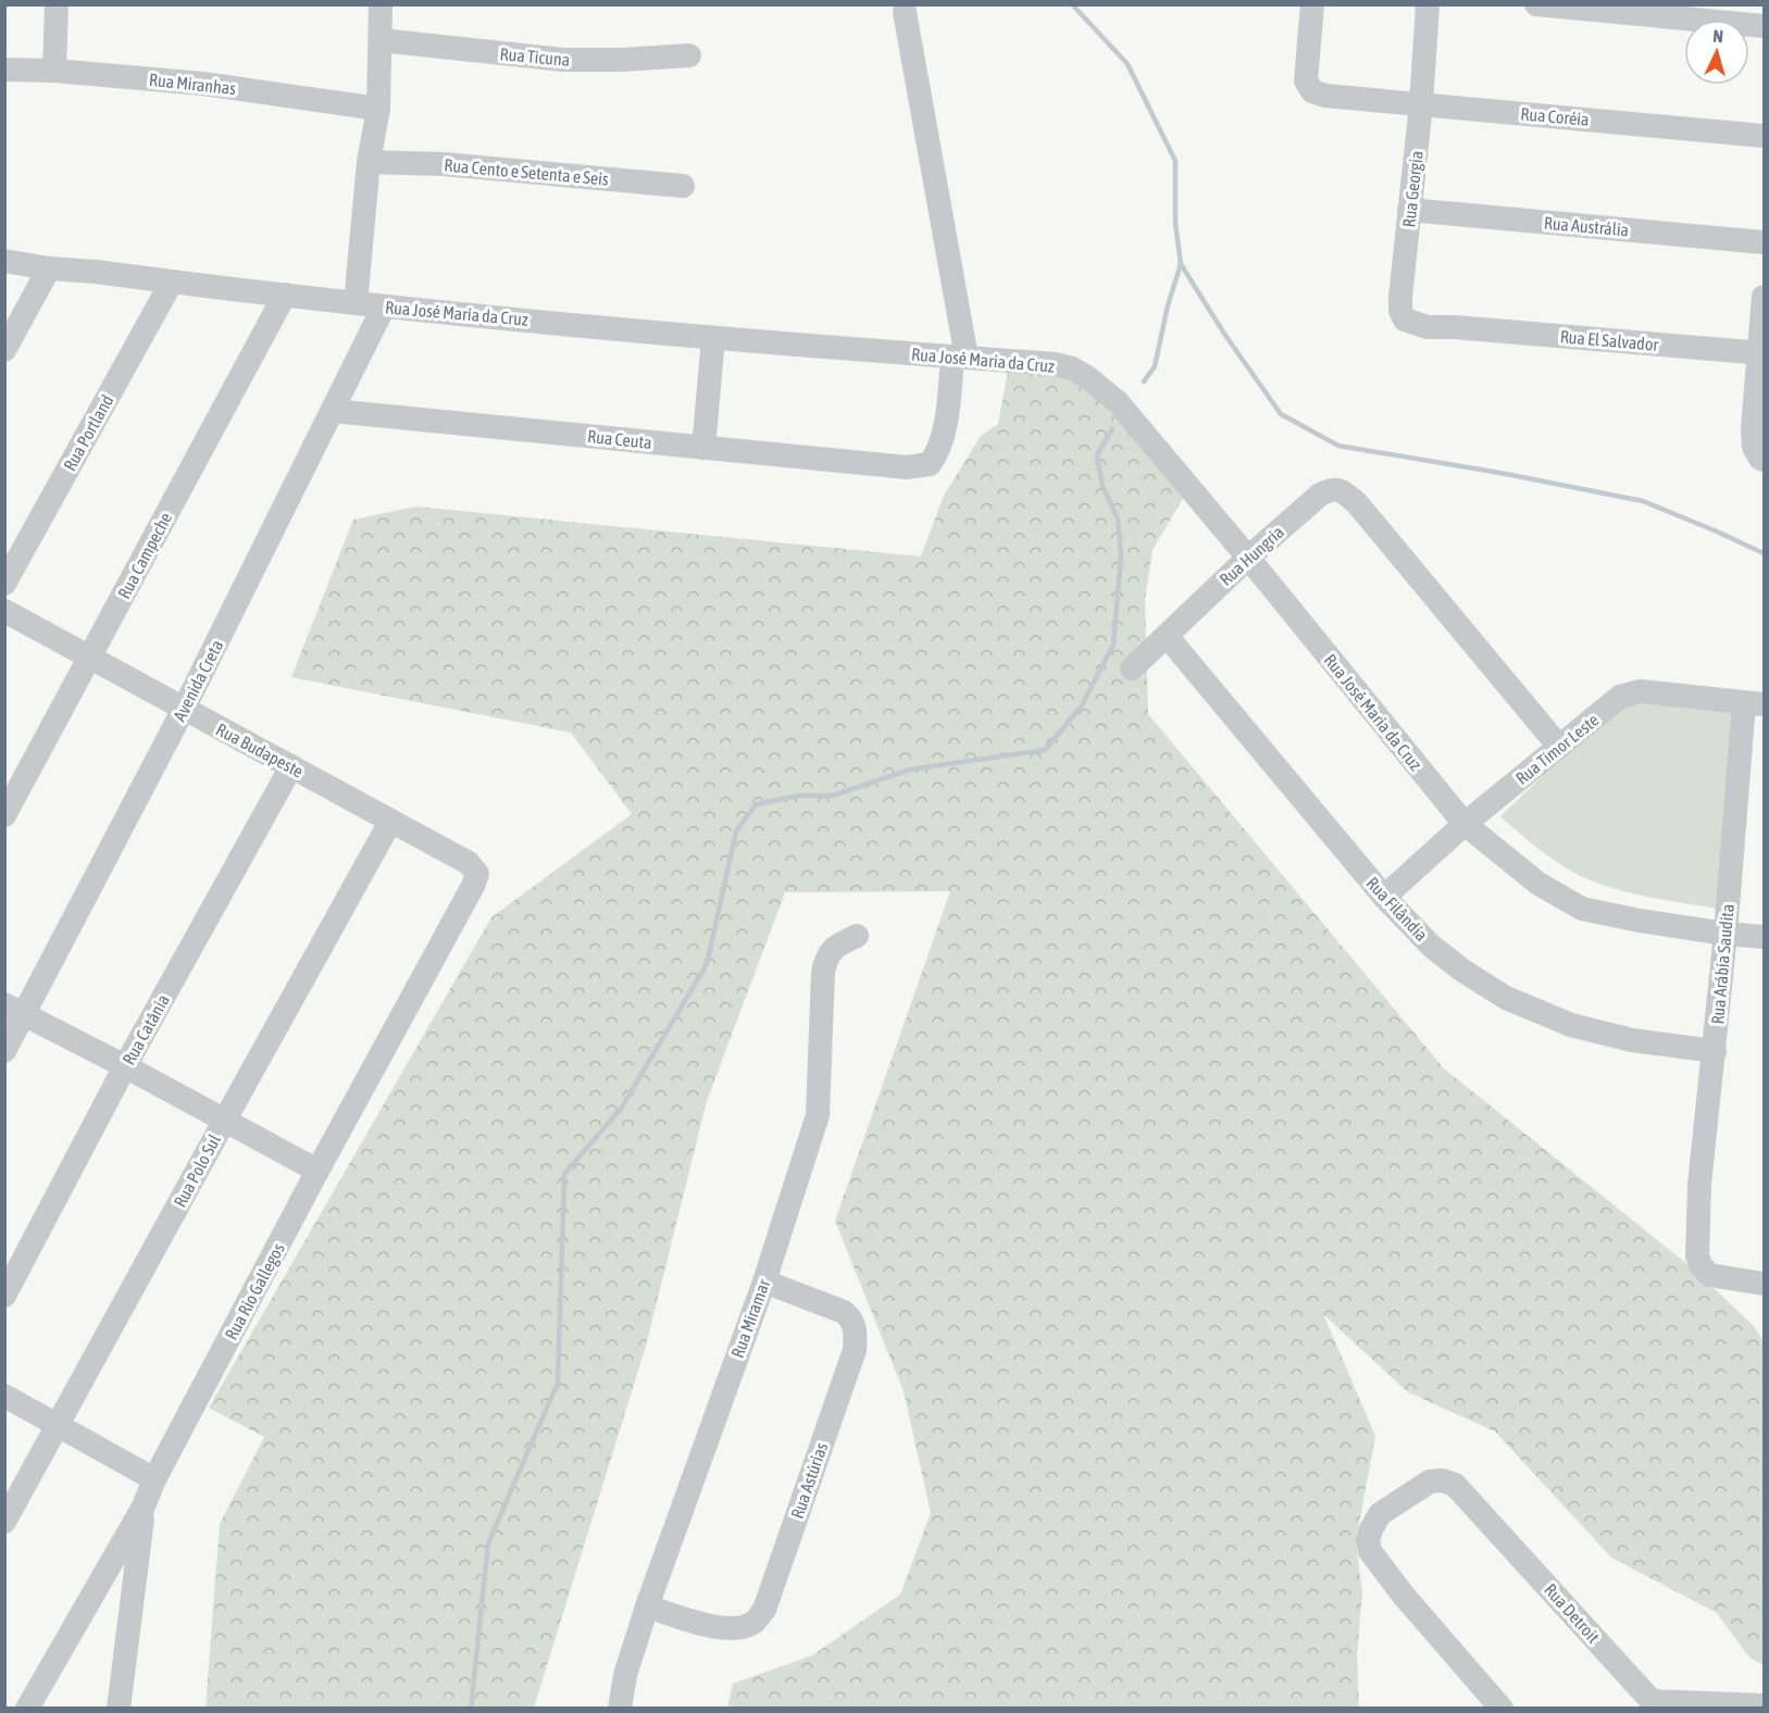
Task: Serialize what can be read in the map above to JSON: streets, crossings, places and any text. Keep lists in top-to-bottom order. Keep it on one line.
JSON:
{"streets":{"street":["Rua Ticuna","Rua Miranhas","Rua Coréia","Rua Cento e Setenta e Seis","Rua Georgia","Rua Austrália","Rua José Maria da Cruz","Rua El Salvador","Rua Portland","Rua Ceuta","Rua Campeche","Rua Hungria","Avenida Creta","Rua Timor Leste","Rua Budapeste","Rua Filândia","Rua Arábia Saudita","Rua Catânia","Rua Polo Sul","Rua Rio Gallegos","Rua Miramar","Rua Astúrias","Rua Detroit"]},"crossings":[["Rua Coréia","Rua Georgia"],["Rua Georgia","Rua Austrália"],["Rua Georgia","Rua El Salvador"],["Rua José Maria da Cruz","Rua Portland"],["Rua José Maria da Cruz","Rua Ceuta"],["Rua José Maria da Cruz","Rua Campeche"],["Rua José Maria da Cruz","Rua Hungria"],["Rua José Maria da Cruz","Avenida Creta"],["Rua José Maria da Cruz","Rua Timor Leste"],["Rua José Maria da Cruz","Rua Arábia Saudita"],["Rua Ceuta","Avenida Creta"],["Rua Campeche","Rua Budapeste"],["Rua Hungria","Rua Timor Leste"],["Rua Hungria","Rua Filândia"],["Avenida Creta","Rua Budapeste"],["Rua Timor Leste","Rua Filândia"],["Rua Timor Leste","Rua Arábia Saudita"],["Rua Budapeste","Rua Catânia"],["Rua Budapeste","Rua Polo Sul"],["Rua Budapeste","Rua Rio Gallegos"],["Rua Filândia","Rua Arábia Saudita"],["Rua Miramar","Rua Astúrias"]],"north":"top"}
